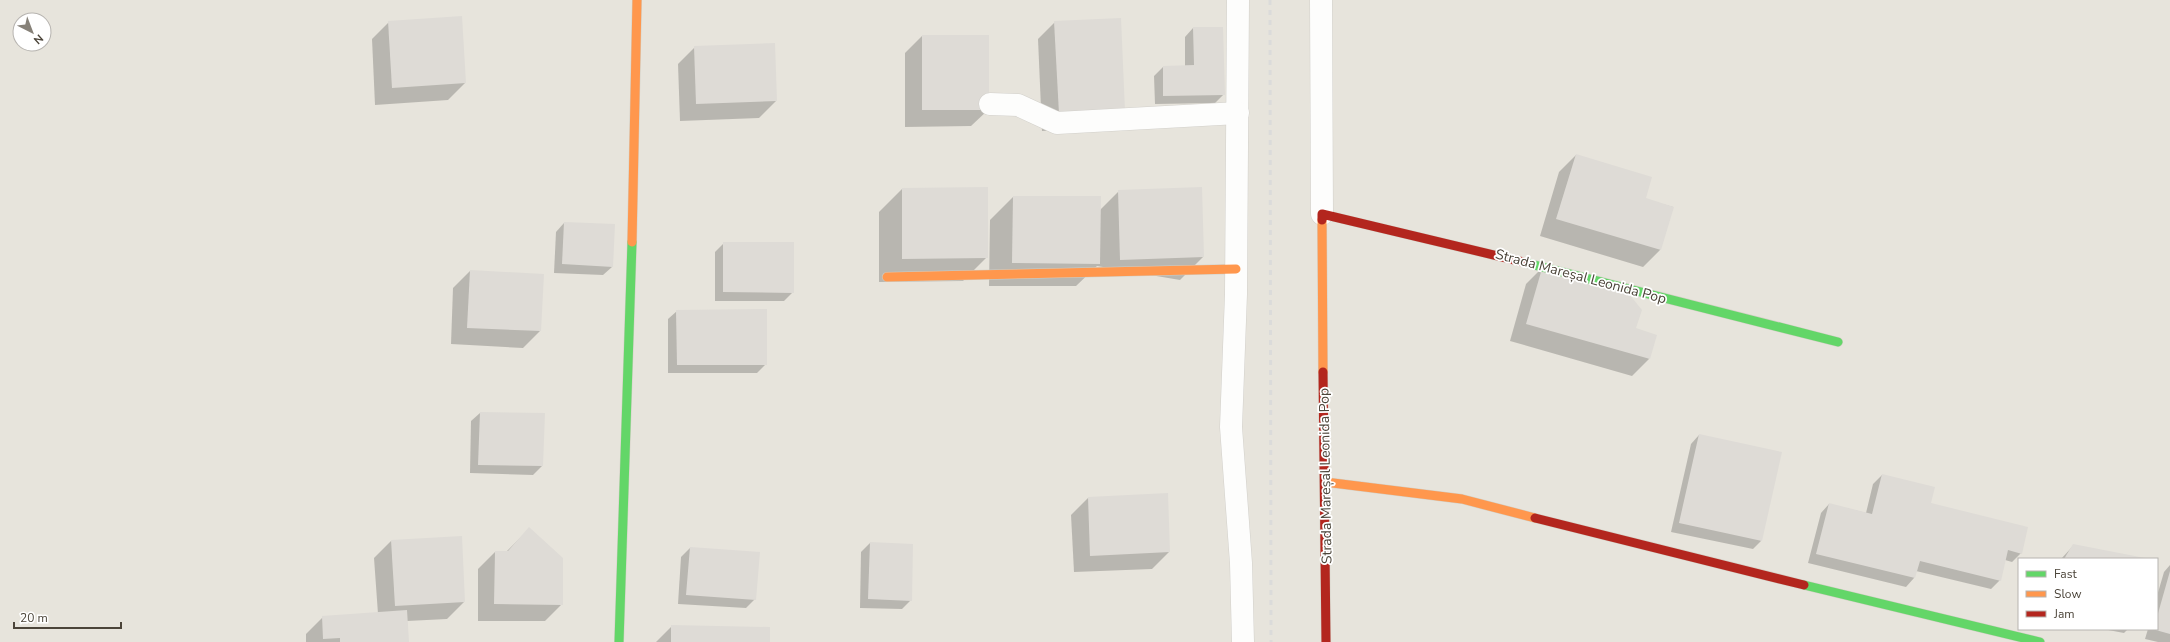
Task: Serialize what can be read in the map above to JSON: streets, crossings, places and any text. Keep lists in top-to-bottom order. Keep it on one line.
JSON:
{"streets":{"street":["Strada Mareșal Leonida Pop"]},"legend":["Fast","Slow","Jam"],"scale_bar":"20 m","north":"bottom right"}
